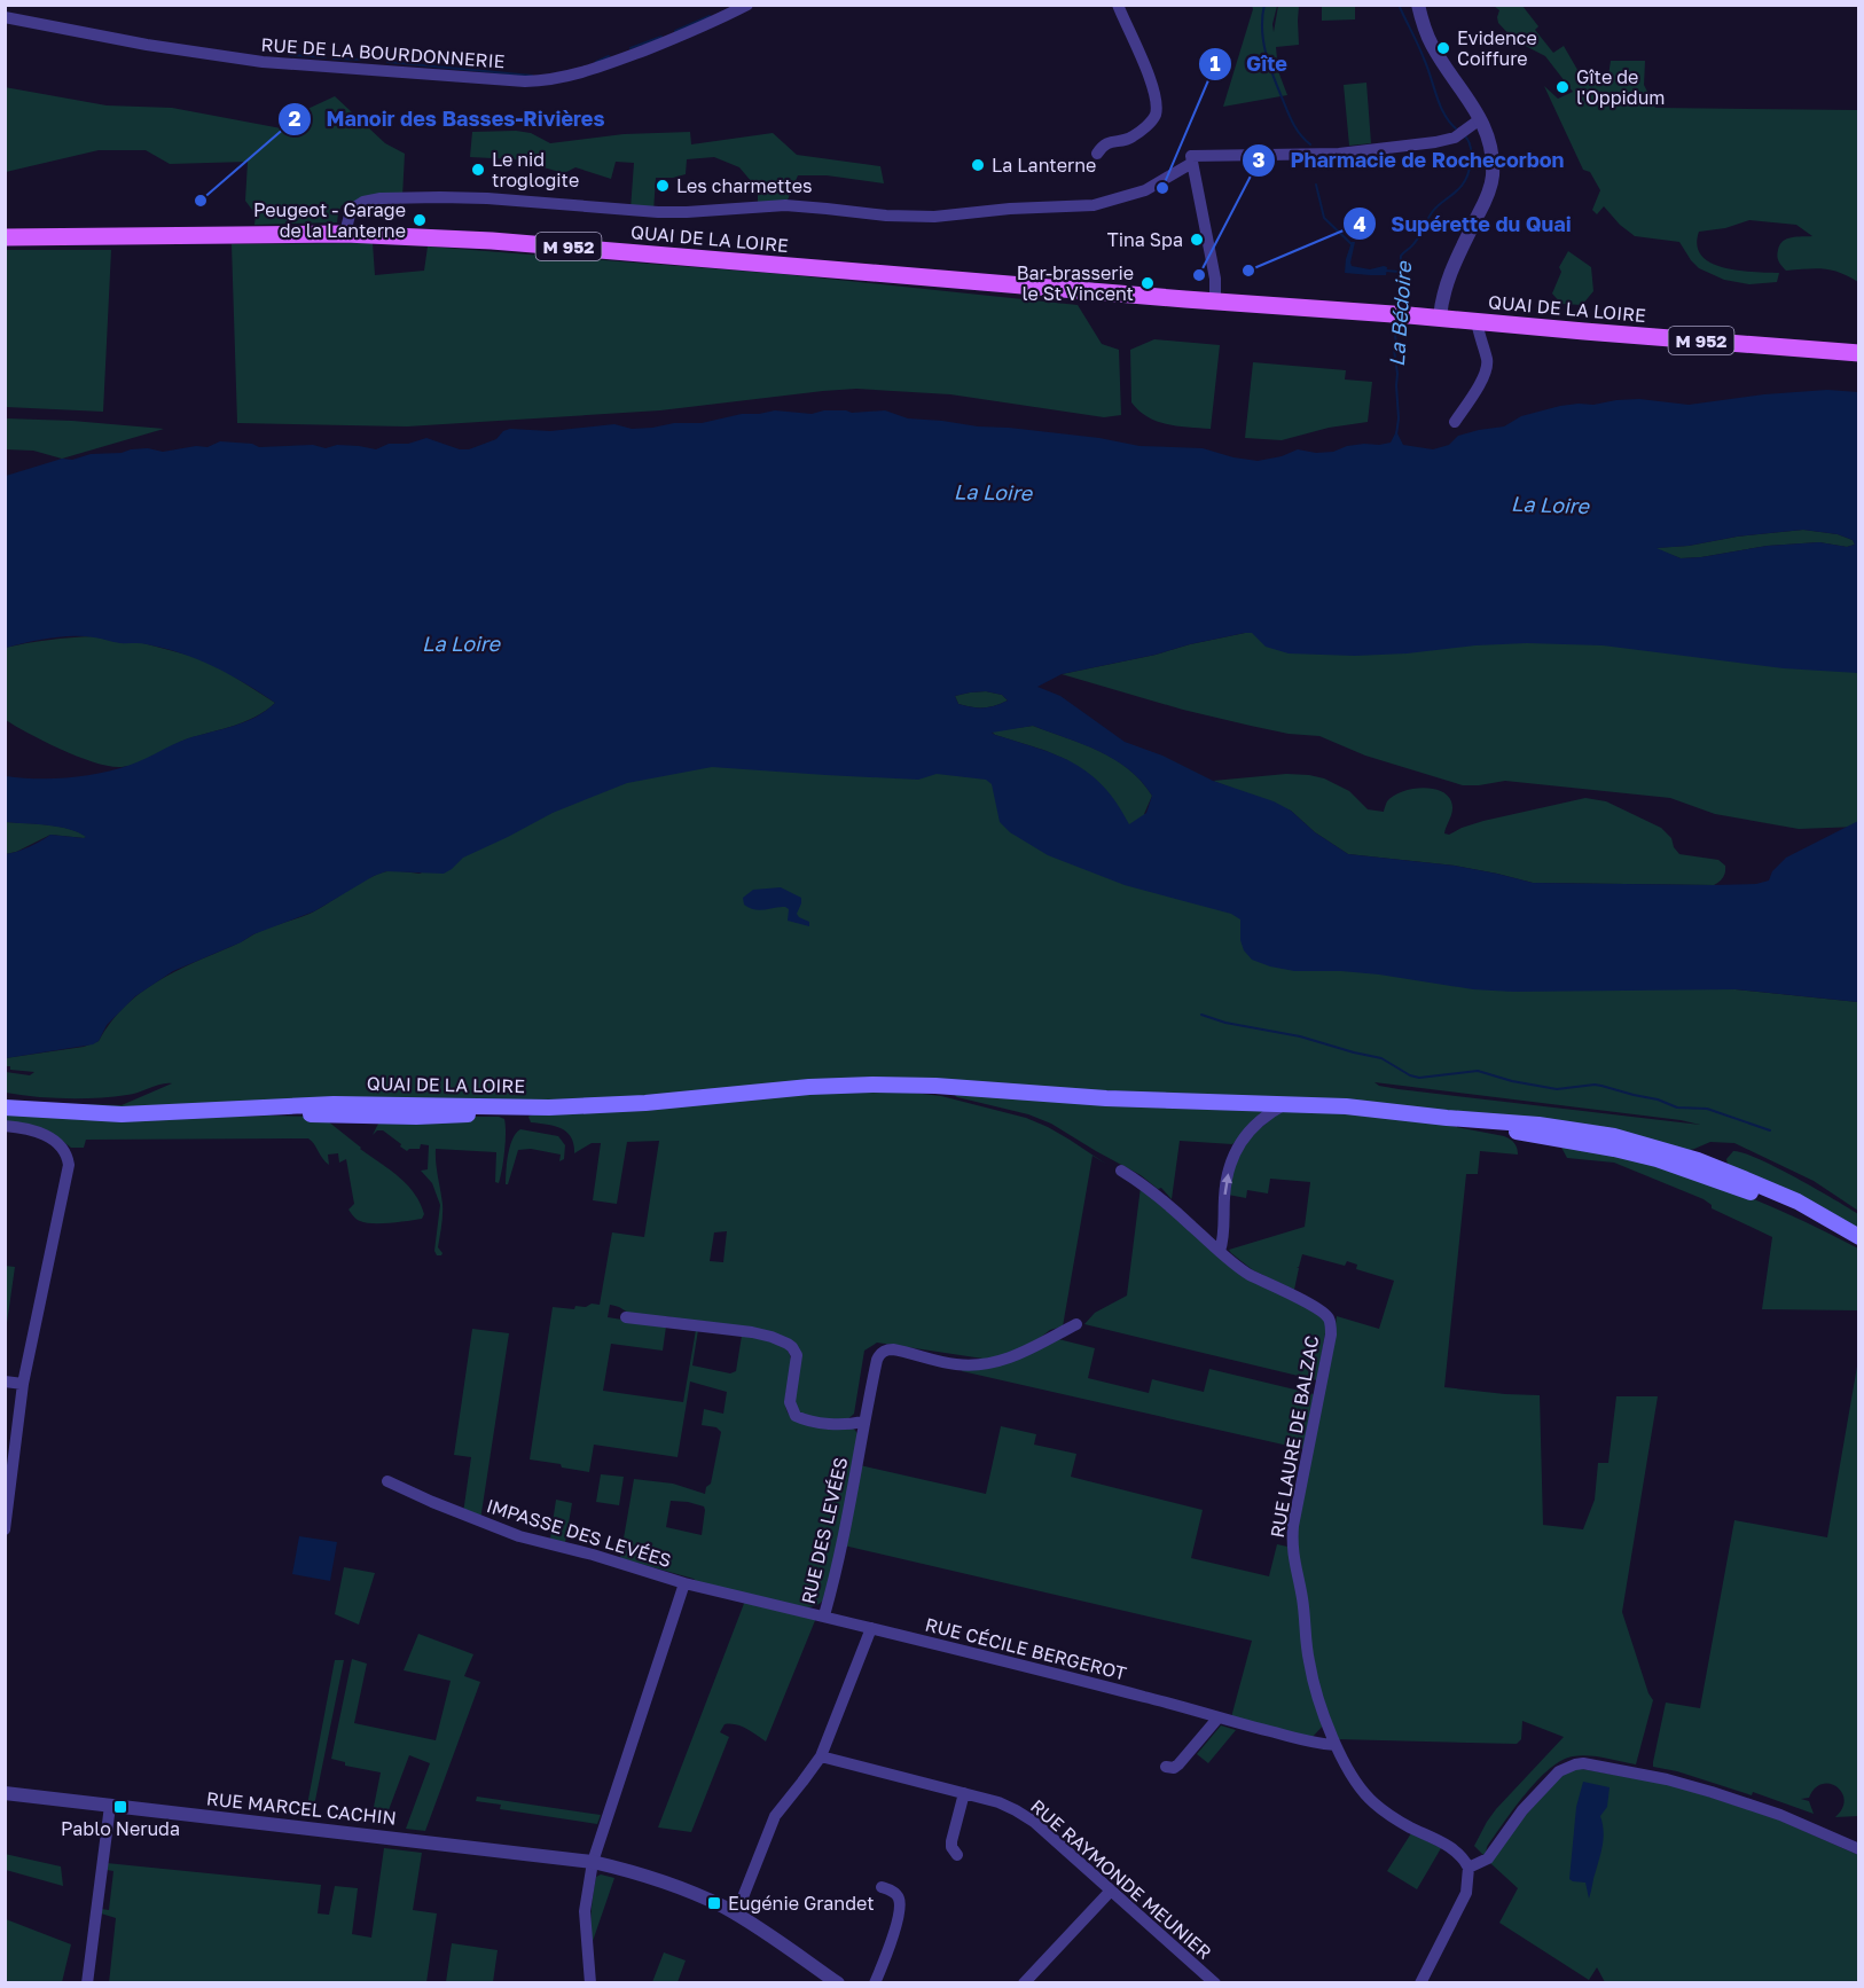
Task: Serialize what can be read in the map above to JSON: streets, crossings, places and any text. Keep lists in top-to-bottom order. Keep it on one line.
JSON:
{"streets":{"main road":["QUAI DE LA LOIRE","M 952"],"street":["RUE DE LA BOURDONNERIE","RUE LAURE DE BALZAC","RUE DES LEVÉES","IMPASSE DES LEVÉES","RUE CÉCILE BERGEROT","RUE MARCEL CACHIN","RUE RAYMONDE MEUNIER"]},"crossings":[["QUAI DE LA LOIRE","M 952"],["RUE LAURE DE BALZAC","RUE CÉCILE BERGEROT"],["RUE DES LEVÉES","IMPASSE DES LEVÉES"],["RUE DES LEVÉES","RUE CÉCILE BERGEROT"]],"water":["La Bédoire","La Loire"],"places":{"other":["Evidence Coiffure","Gîte de l'Oppidum","La Lanterne","Le nid troglogite","Les charmettes","Gîte","Manoir des Basses-Rivières","Peugeot - Garage de la Lanterne","Tina Spa","Supérette du Quai","Pharmacie de Rochecorbon","Bar-brasserie le St Vincent"],"transit":["Pablo Neruda","Eugénie Grandet"]}}
